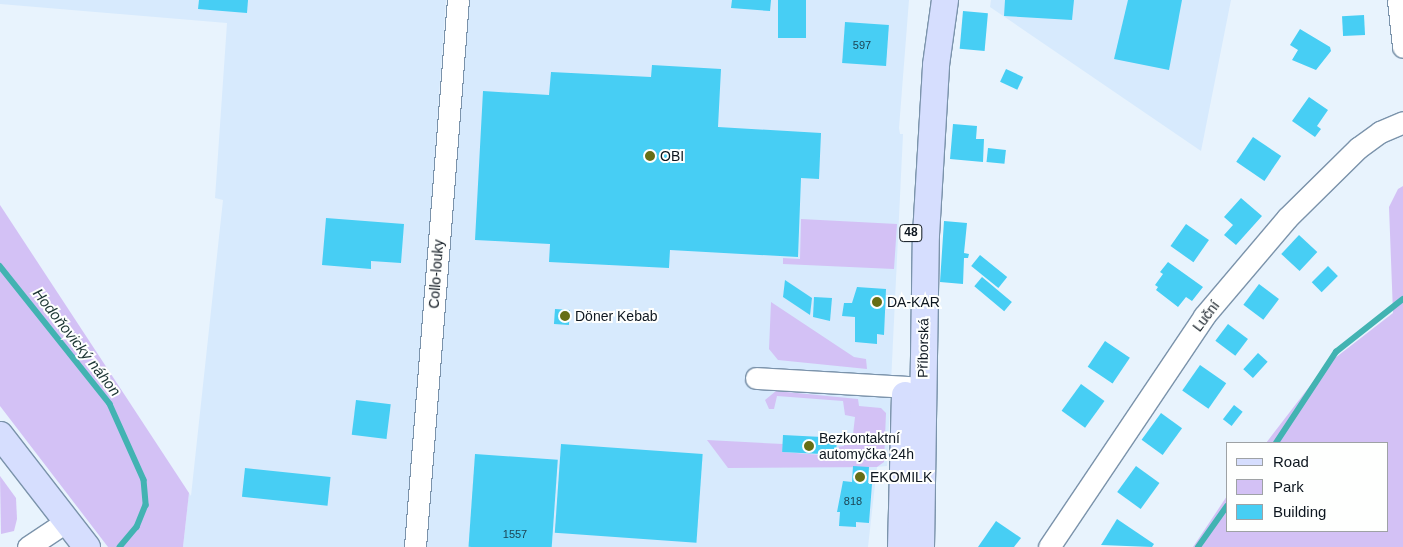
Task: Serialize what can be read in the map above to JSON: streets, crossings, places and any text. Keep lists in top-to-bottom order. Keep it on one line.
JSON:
{"streets":{"main road":["48","Příborská"],"street":["Collo-louky","Luční"]},"water":["Hodoňovický náhon"],"places":["OBI","DA-KAR","Döner Kebab","Bezkontaktní automyčka 24h","EKOMILK"],"house_numbers":["597","818","1557"],"legend":["Road","Park","Building"]}
